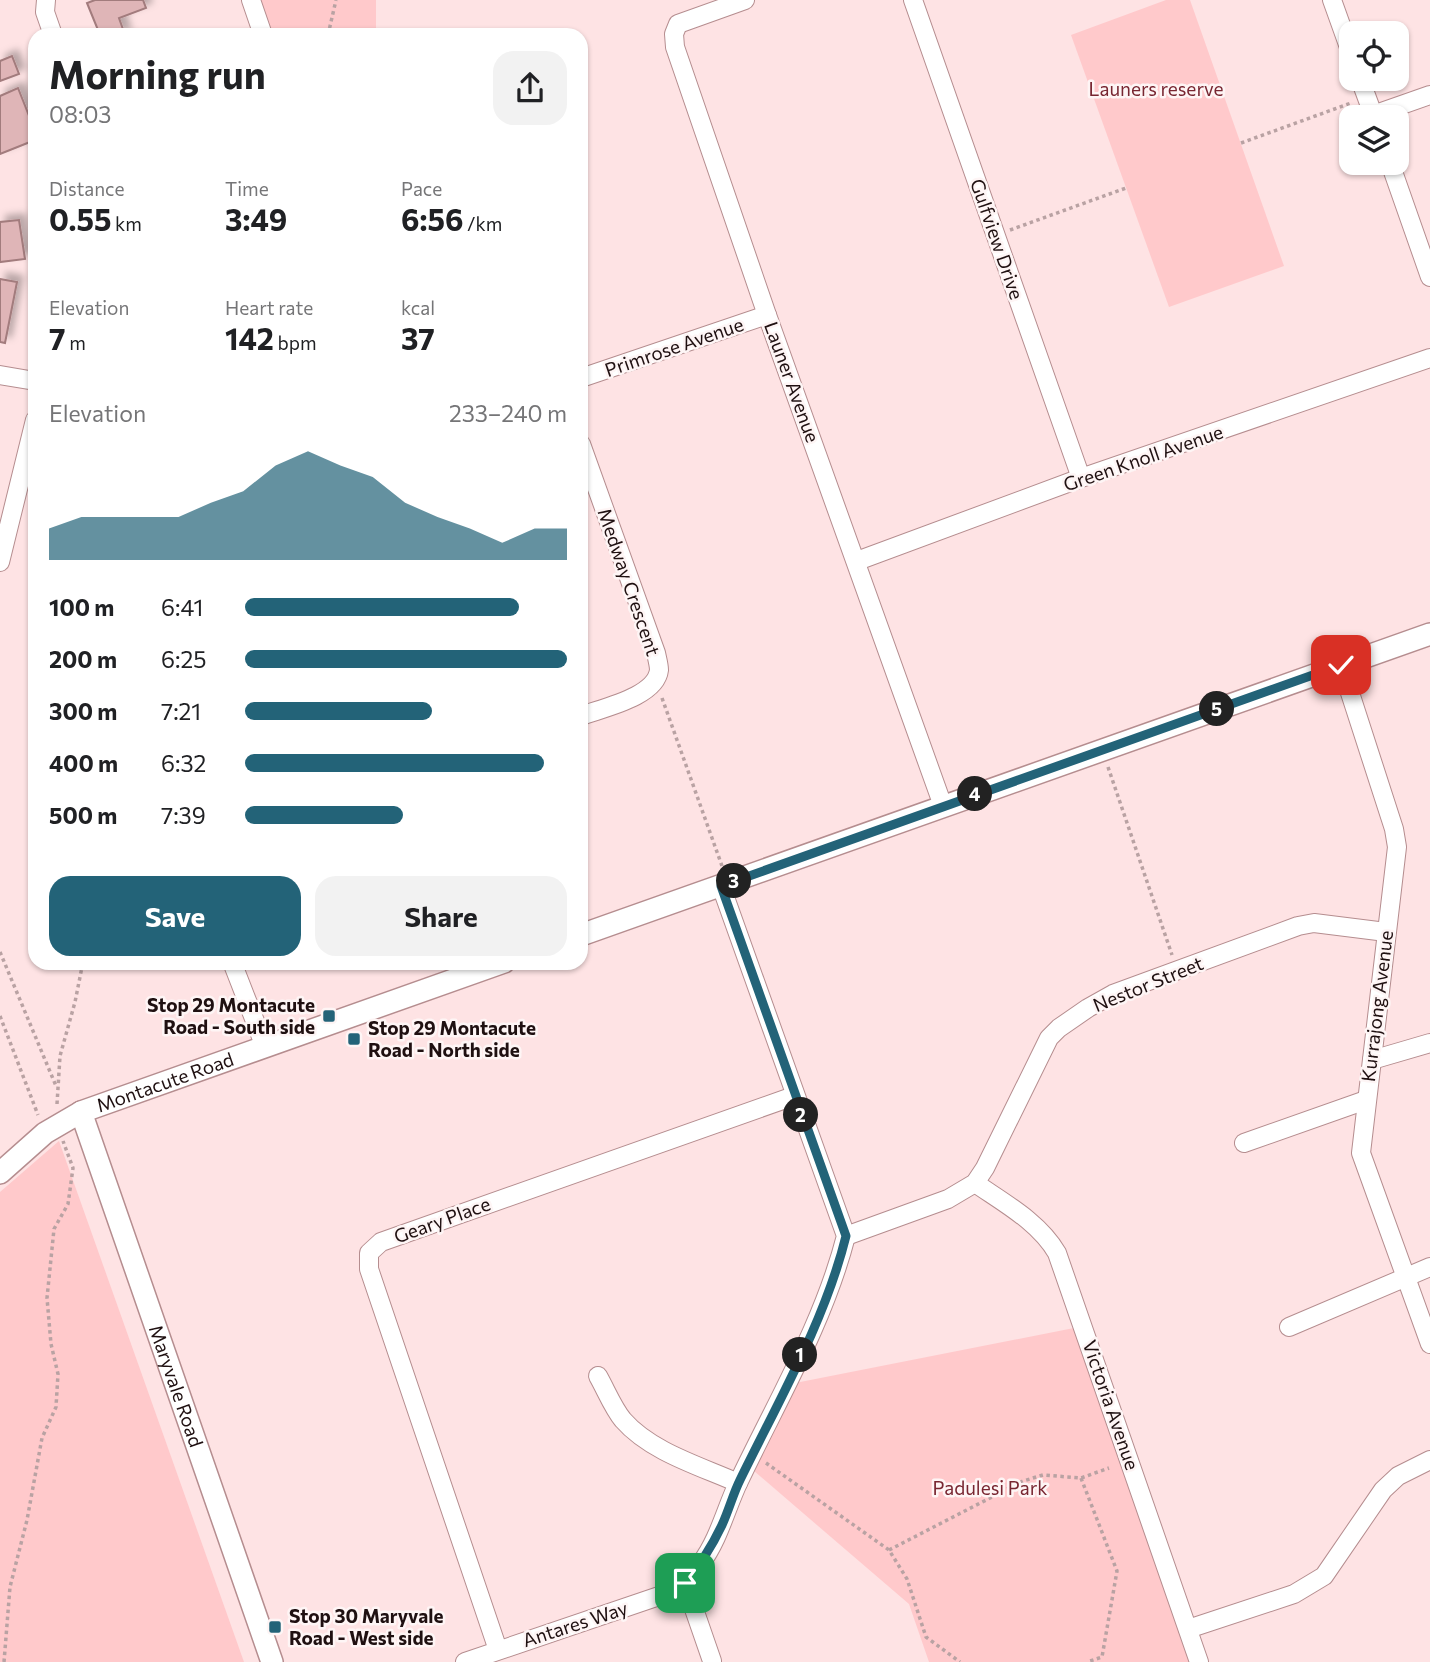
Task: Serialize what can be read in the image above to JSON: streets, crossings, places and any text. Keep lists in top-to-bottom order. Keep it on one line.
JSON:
{"streets":{"main road":["Montacute Road","Maryvale Road"],"street":["Gulfview Drive","Primrose Avenue","Launer Avenue","Green Knoll Avenue","Medway Crescent","Nestor Street","Kurrajong Avenue","Geary Place","Victoria Avenue","Antares Way"]},"crossings":[["Gulfview Drive","Green Knoll Avenue"],["Primrose Avenue","Launer Avenue"],["Launer Avenue","Green Knoll Avenue"],["Nestor Street","Kurrajong Avenue"],["Nestor Street","Victoria Avenue"],["Nestor Street","Antares Way"],["Montacute Road","Maryvale Road"],["Geary Place","Antares Way"]],"parks":["Launers reserve","Padulesi Park"],"places":{"transit":["Stop 29 Montacute Road - South side","Stop 29 Montacute Road - North side","Stop 30 Maryvale Road - West side"]},"page":{"heading":["Morning run","08:03"],"stats":[["Distance","0.55 km"],["Time","3:49"],["Pace","6:56 /km"],["Elevation","7 m"],["Heart rate","142 bpm"],["kcal","37"]],"chart":["Elevation","233–240 m"],"list":[{"name":"100 m","note":"6:41"},{"name":"200 m","note":"6:25"},{"name":"300 m","note":"7:21"},{"name":"400 m","note":"6:32"},{"name":"500 m","note":"7:39"}],"pins":["5","4","3","2","1"],"buttons":["Save","Share"]}}
